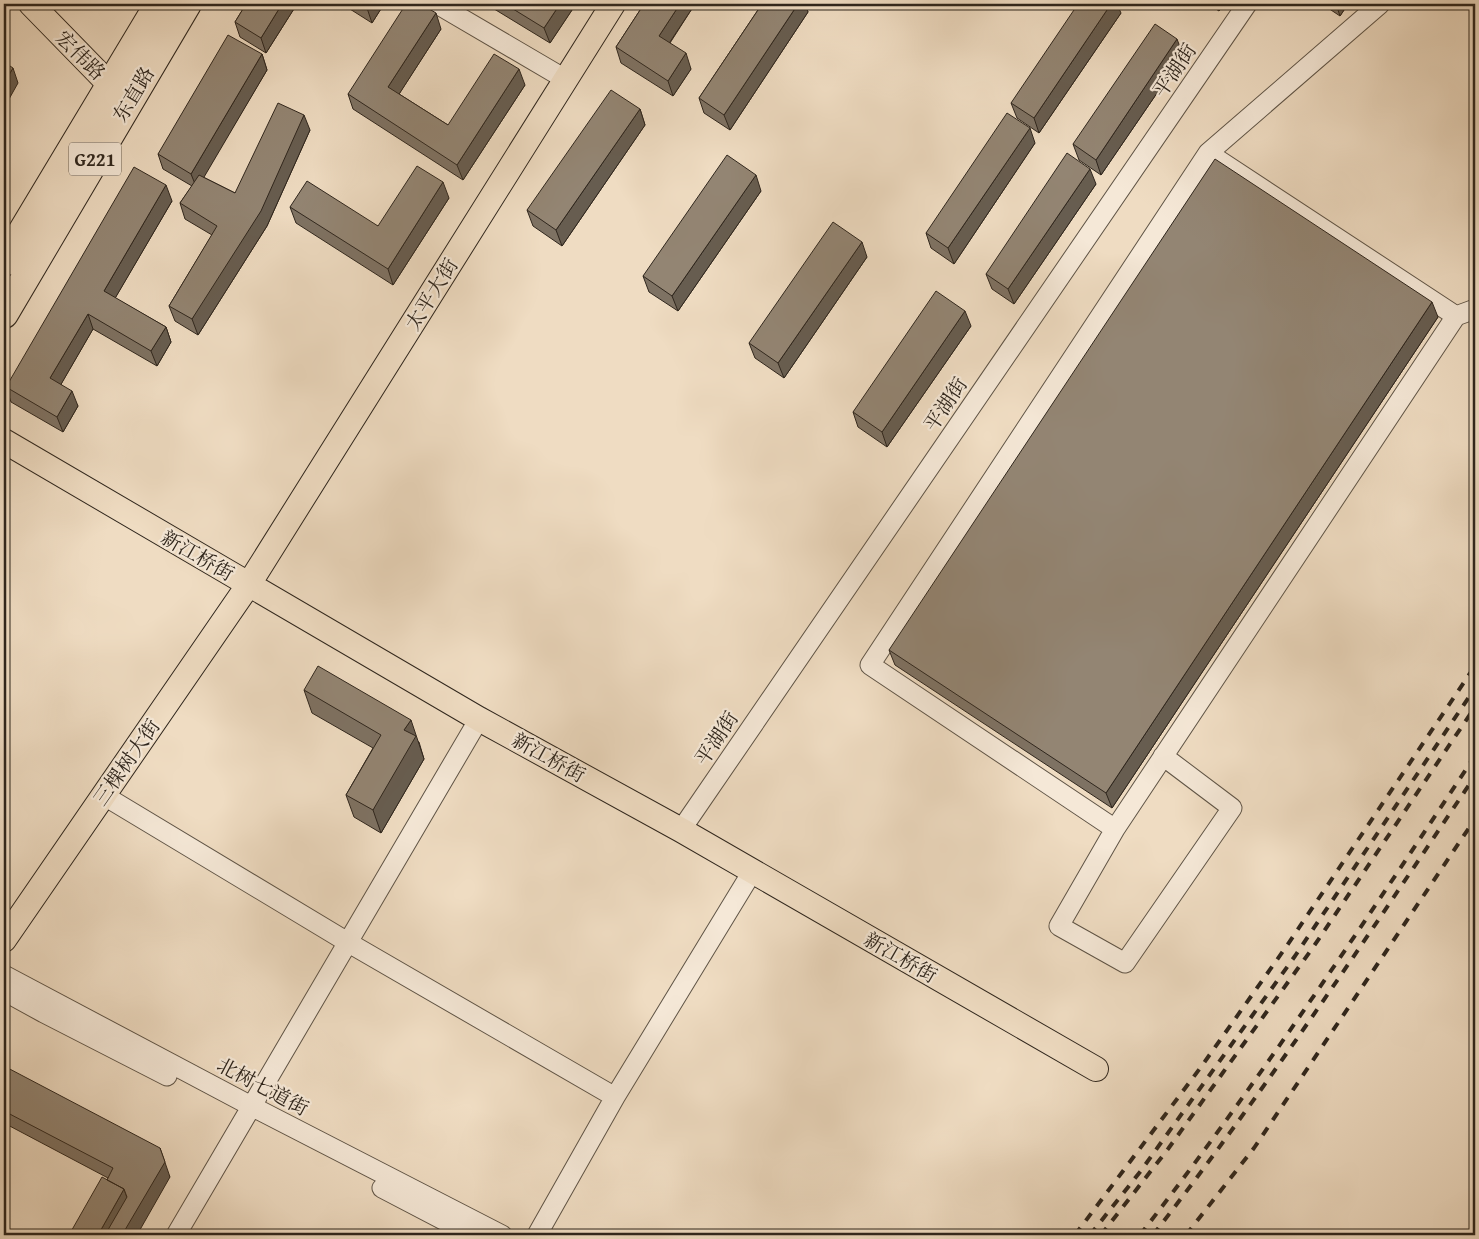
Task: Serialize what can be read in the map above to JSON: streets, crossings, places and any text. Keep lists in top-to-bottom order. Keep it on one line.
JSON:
{"streets":{"highway":["东直路","G221"],"main road":["宏伟路","太平大街","新江桥街","三棵树大街"],"street":["平湖街","北树七道街"]},"crossings":[["宏伟路","东直路"],["平湖街","新江桥街"],["太平大街","新江桥街"],["太平大街","三棵树大街"],["新江桥街","三棵树大街"]]}
